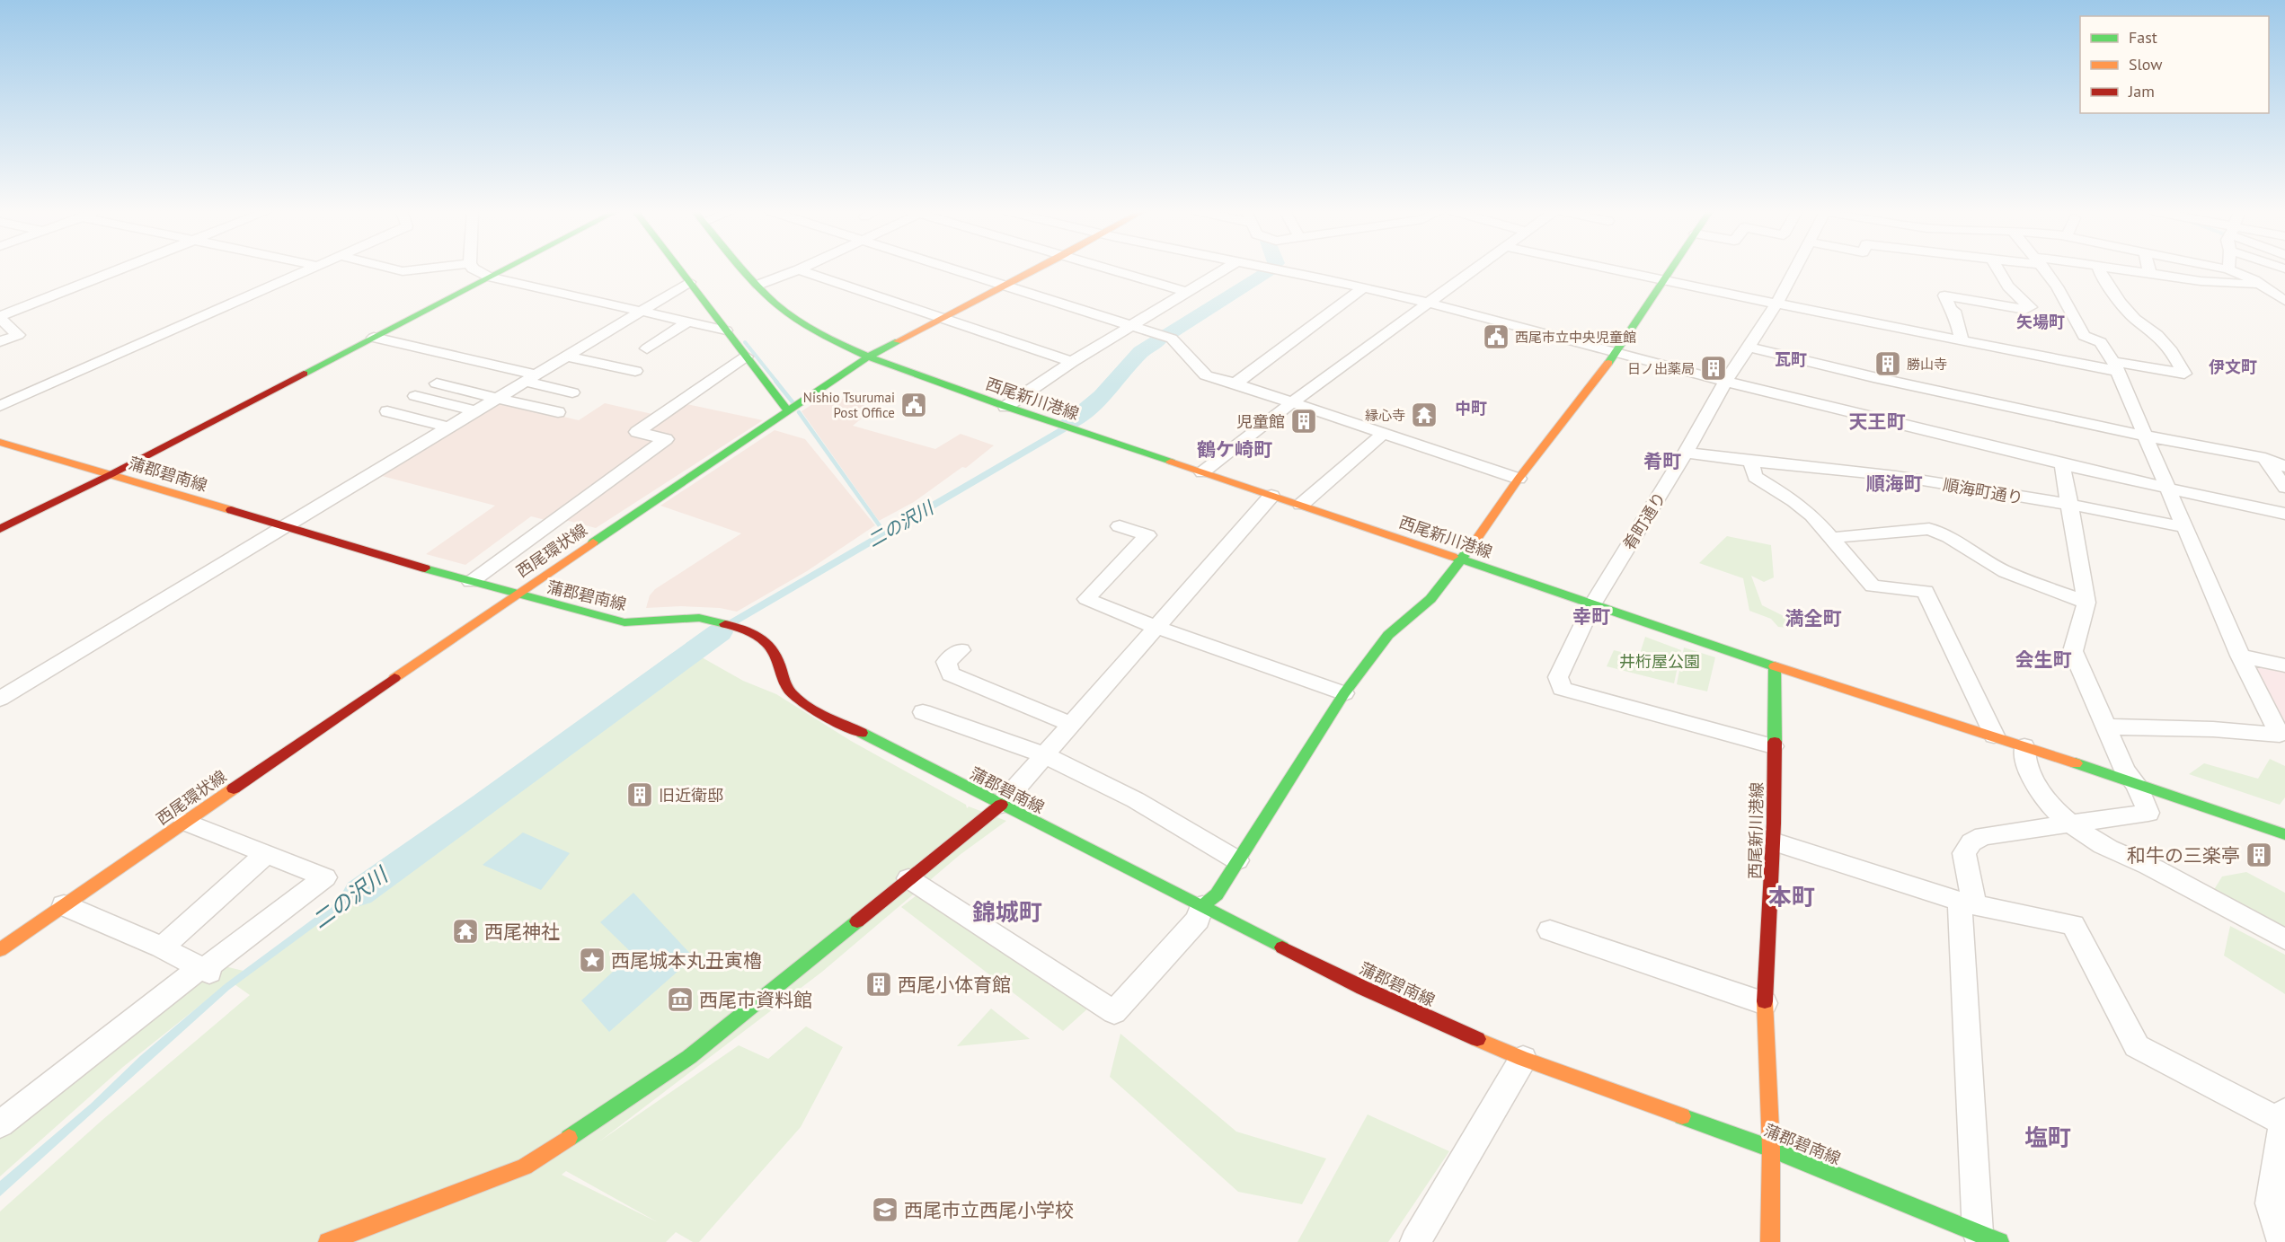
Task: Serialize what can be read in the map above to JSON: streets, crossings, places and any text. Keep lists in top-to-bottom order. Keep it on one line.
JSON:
{"streets":{"main road":["西尾新川港線","蒲郡碧南線","西尾環状線"],"street":["順海町通り","肴町通り"]},"crossings":[["西尾新川港線","蒲郡碧南線"],["西尾新川港線","肴町通り"],["西尾新川港線","西尾環状線"],["蒲郡碧南線","西尾環状線"],["順海町通り","肴町通り"]],"districts":["矢場町","瓦町","伊文町","中町","天王町","鶴ケ崎町","肴町","順海町","幸町","満全町","会生町","本町","錦城町","塩町"],"water":["二の沢川"],"parks":["井桁屋公園"],"places":{"public building":["西尾市立中央児童館","Nishio Tsurumai Post Office"],"building":["勝山寺","日ノ出薬局","児童館","旧近衛邸","和牛の三楽亭","西尾小体育館"],"temple":["縁心寺","西尾神社"],"place":["西尾城本丸丑寅櫓"],"museum":["西尾市資料館"],"school or university":["西尾市立西尾小学校"]},"legend":["Fast","Slow","Jam"]}
